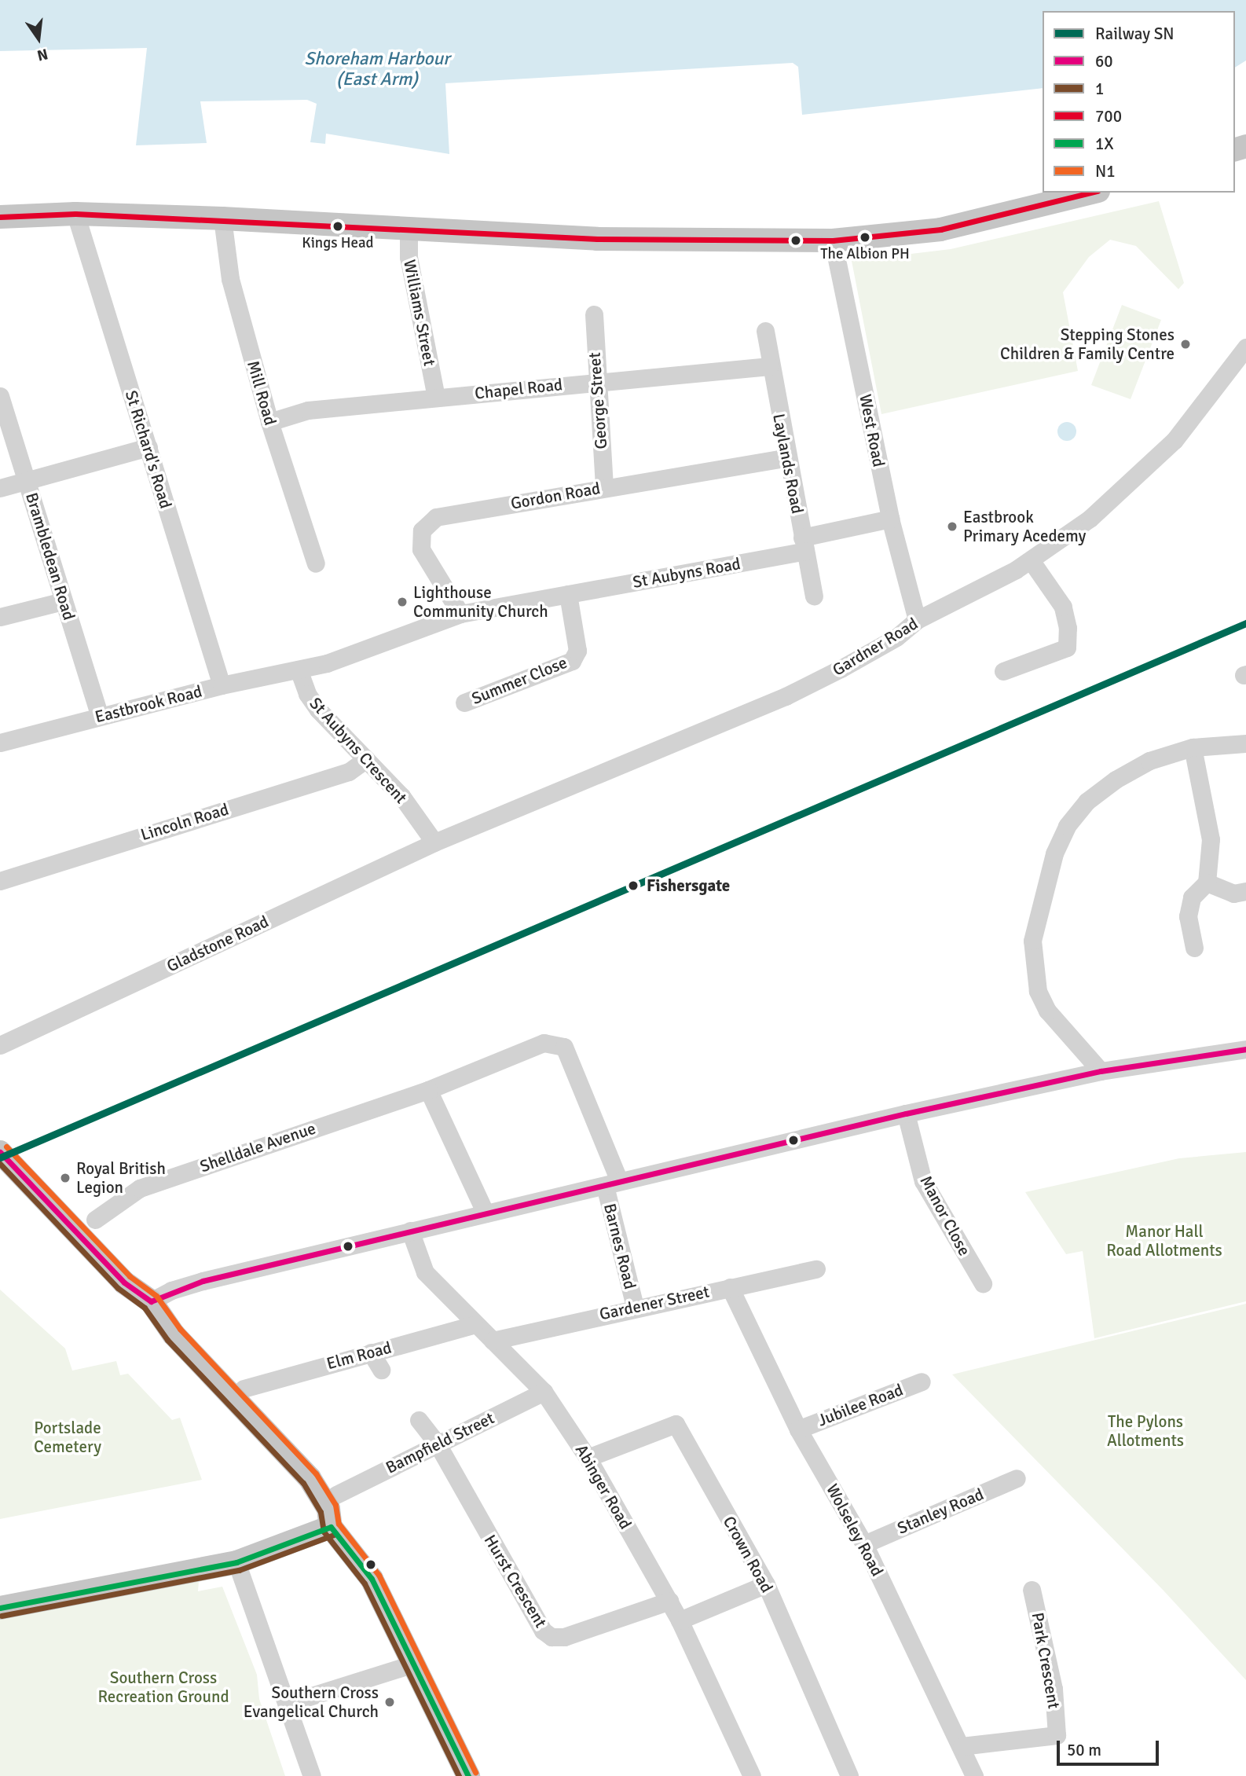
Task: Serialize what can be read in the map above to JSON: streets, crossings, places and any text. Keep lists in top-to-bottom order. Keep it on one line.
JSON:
{"streets":{"street":["Williams Street","Chapel Road","Mill Road","George Street","West Road","St Richard's Road","Laylands Road","Gordon Road","Brambledean Road","St Aubyns Road","Gardner Road","Summer Close","Eastbrook Road","St Aubyns Crescent","Lincoln Road","Gladstone Road","Shelldale Avenue","Manor Close","Barnes Road","Gardener Street","Elm Road","Jubilee Road","Bampfield Street","Abinger Road","Stanley Road","Wolseley Road","Crown Road","Hurst Crescent","Park Crescent"]},"crossings":[["Williams Street","Chapel Road"],["Chapel Road","Mill Road"],["Chapel Road","George Street"],["Chapel Road","Laylands Road"],["George Street","Gordon Road"],["West Road","St Aubyns Road"],["West Road","Gardner Road"],["St Richard's Road","Eastbrook Road"],["Laylands Road","Gordon Road"],["Laylands Road","St Aubyns Road"],["Brambledean Road","Eastbrook Road"],["St Aubyns Road","Summer Close"],["Gardner Road","St Aubyns Crescent"],["Gardner Road","Gladstone Road"],["Eastbrook Road","St Aubyns Crescent"],["St Aubyns Crescent","Lincoln Road"],["St Aubyns Crescent","Gladstone Road"],["Shelldale Avenue","Barnes Road"],["Barnes Road","Gardener Street"],["Gardener Street","Abinger Road"],["Gardener Street","Wolseley Road"],["Elm Road","Abinger Road"],["Jubilee Road","Wolseley Road"],["Bampfield Street","Abinger Road"],["Bampfield Street","Hurst Crescent"],["Abinger Road","Crown Road"],["Abinger Road","Hurst Crescent"],["Stanley Road","Wolseley Road"],["Wolseley Road","Park Crescent"]],"water":["Shoreham Harbour (East Arm)"],"parks":["Manor Hall Road Allotments","The Pylons Allotments","Portslade Cemetery","Southern Cross Recreation Ground"],"places":["Kings Head","The Albion PH","Stepping Stones Children & Family Centre","Eastbrook Primary Acedemy","Lighthouse Community Church","Fishersgate","Royal British Legion","Southern Cross Evangelical Church"],"lines":["transit line 700","rail line SN","transit line 60","transit line N1","transit line 1","transit line 1X"],"legend":["Railway SN","60","1","700","1X","N1"],"scale_bar":"50 m","north":"bottom"}
